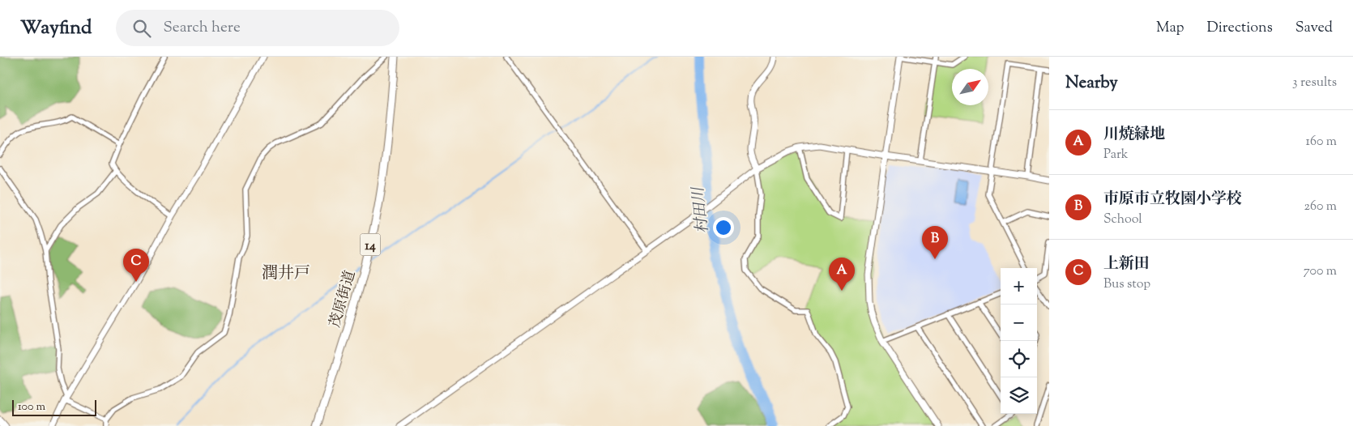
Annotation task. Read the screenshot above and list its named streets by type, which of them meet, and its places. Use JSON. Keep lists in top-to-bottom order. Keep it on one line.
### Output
{"streets":{"main road":["14","茂原街道"]},"districts":["潤井戸"],"water":["村田川"],"scale_bar":"100 m","north":"top right","page":{"header":"Wayfind","search":"Search here","nav":["Map","Directions","Saved"],"heading":["Nearby","3 results"],"list":[{"mark":"A","name":"川焼緑地","note":"Park","value":"160 m"},{"mark":"B","name":"市原市立牧園小学校","note":"School","value":"260 m"},{"mark":"C","name":"上新田","note":"Bus stop","value":"700 m"}],"pins":["B","C","A"],"map_buttons":["+","−"],"scale":"100 m"}}
